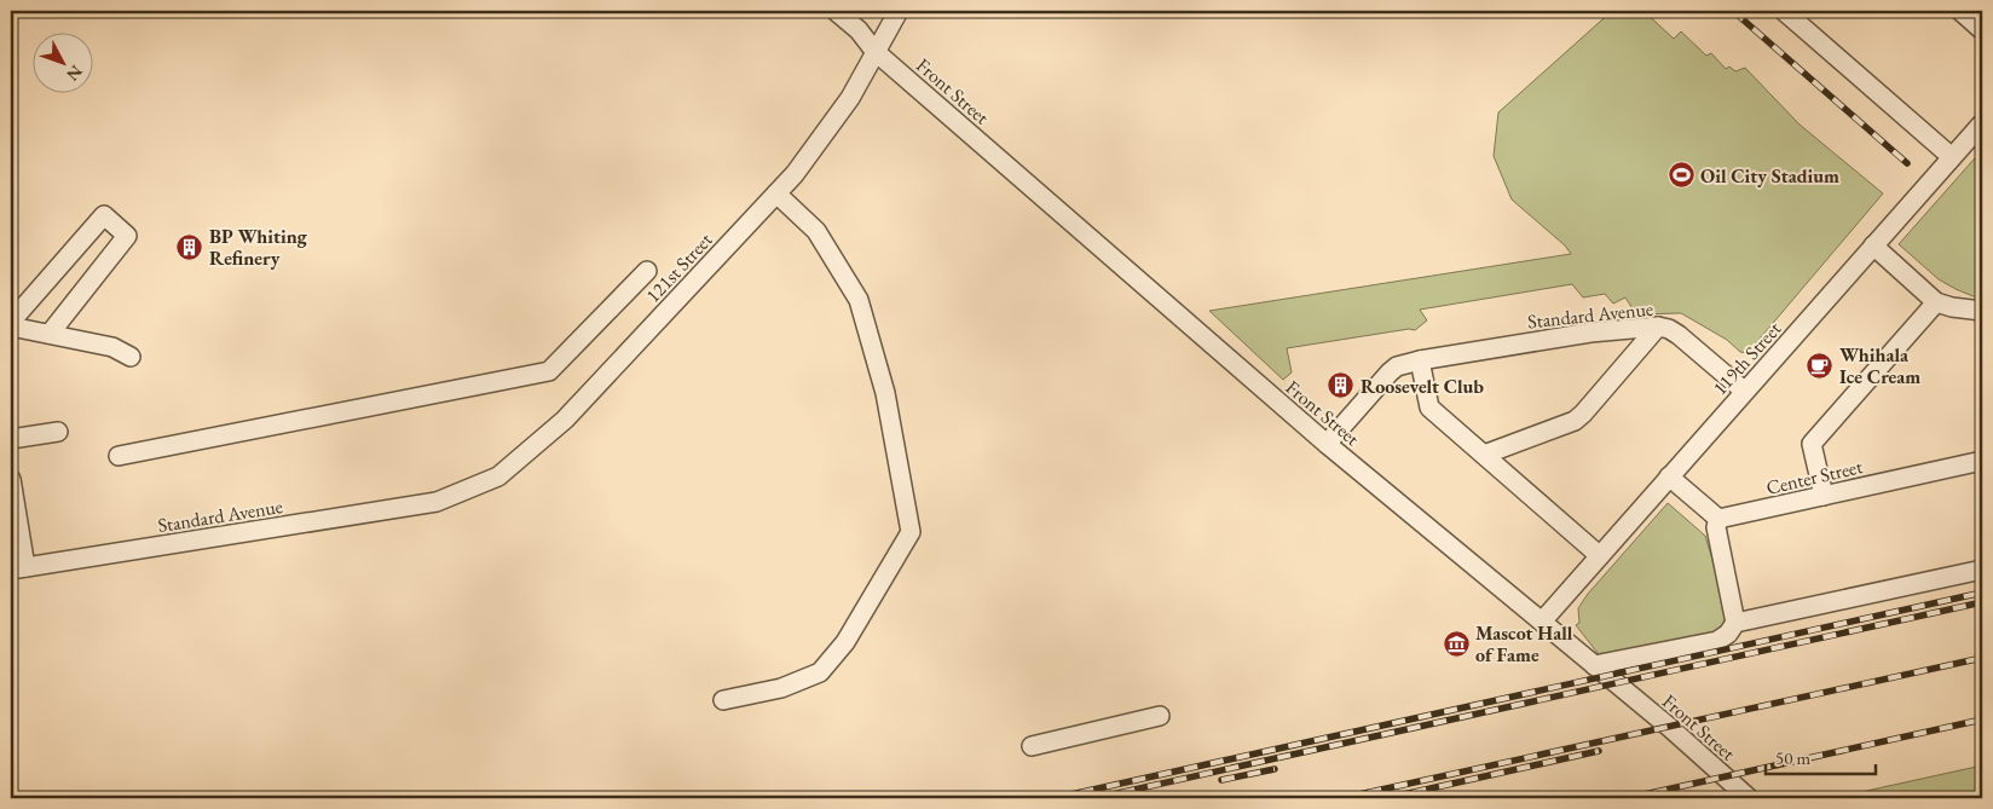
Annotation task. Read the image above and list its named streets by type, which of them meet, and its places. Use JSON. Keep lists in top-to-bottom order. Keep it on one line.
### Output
{"streets":{"street":["Front Street","121st Street","Standard Avenue","119th Street","Center Street"]},"crossings":[["Front Street","121st Street"],["Front Street","Standard Avenue"],["Front Street","119th Street"],["121st Street","Standard Avenue"],["Standard Avenue","119th Street"]],"places":{"sports":["Oil City Stadium"],"building":["BP Whiting Refinery","Roosevelt Club"],"cafe":["Whihala Ice Cream"],"museum":["Mascot Hall of Fame"]},"scale_bar":"50 m","north":"bottom right"}
